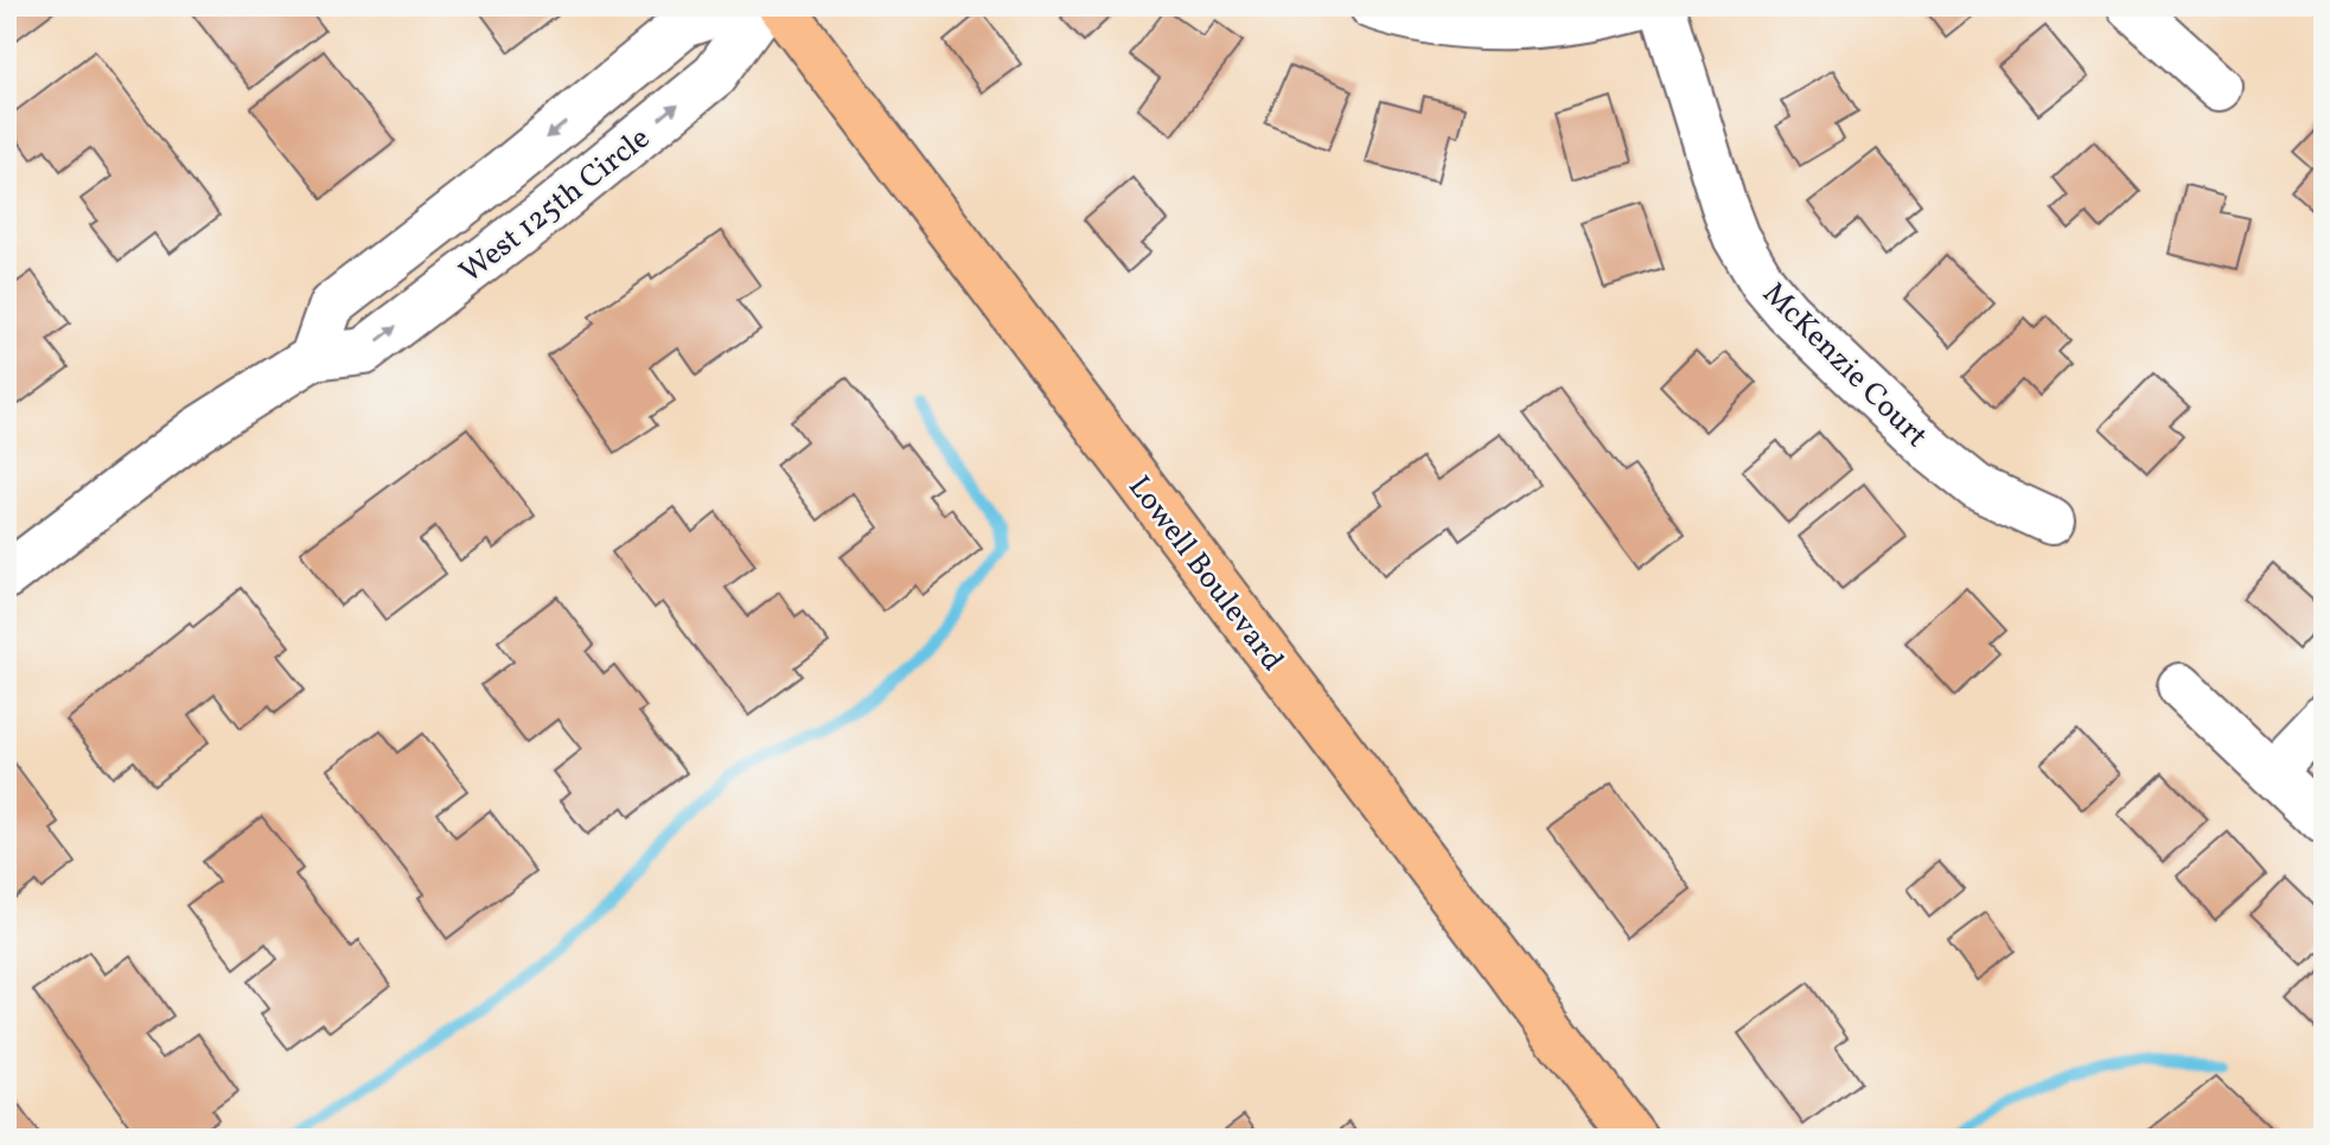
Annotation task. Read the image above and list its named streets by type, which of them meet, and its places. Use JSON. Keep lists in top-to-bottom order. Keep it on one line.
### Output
{"streets":{"main road":["Lowell Boulevard"],"street":["West 125th Circle","McKenzie Court"]}}
